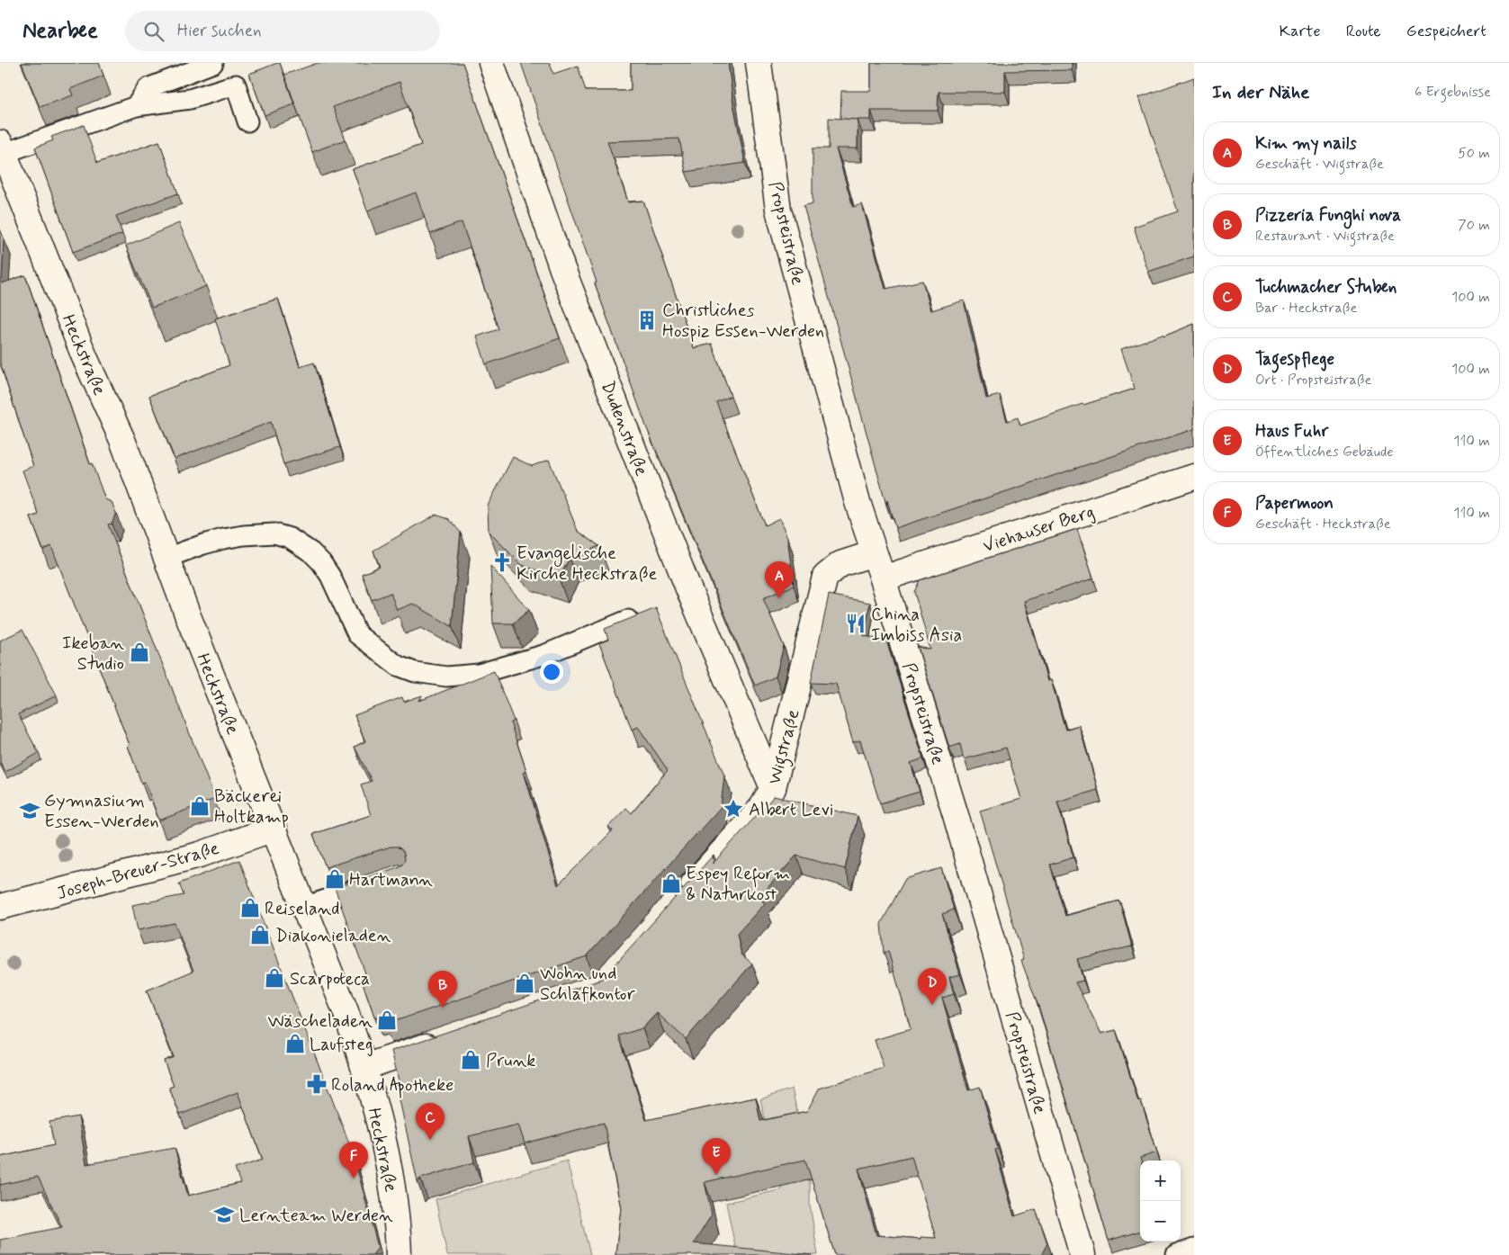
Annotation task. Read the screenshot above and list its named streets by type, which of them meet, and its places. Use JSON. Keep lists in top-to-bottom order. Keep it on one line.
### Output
{"streets":{"street":["Propsteistraße","Heckstraße","Dudenstraße","Viehauser Berg","Wigstraße","Joseph-Breuer-Straße"]},"crossings":[["Propsteistraße","Viehauser Berg"],["Propsteistraße","Wigstraße"],["Heckstraße","Joseph-Breuer-Straße"],["Dudenstraße","Wigstraße"]],"places":{"building":["Christliches Hospiz Essen-Werden"],"church":["Evangelische Kirche Heckstraße"],"restaurant":["China Imbiss Asia"],"shop":["Ikeban Studio","Bäckerei Holtkamp","Hartmann","Espey Reform & Naturkost","Reiseland","Diakonieladen","Scarpoteca","Wohn und Schlafkontor","Wäscheladen","Laufsteg","Prunk"],"place":["Albert Levi"],"school or university":["Gymnasium Essen-Werden","Lernteam Werden"],"pharmacy":["Roland Apotheke"]},"page":{"header":"Nearbee","search":"Hier suchen","nav":["Karte","Route","Gespeichert"],"heading":["In der Nähe","6 Ergebnisse"],"list":[{"mark":"A","name":"Kim my nails","note":"Geschäft · Wigstraße","value":"50 m"},{"mark":"B","name":"Pizzeria Funghi nova","note":"Restaurant · Wigstraße","value":"70 m"},{"mark":"C","name":"Tuchmacher Stuben","note":"Bar · Heckstraße","value":"100 m"},{"mark":"D","name":"Tagespflege","note":"Ort · Propsteistraße","value":"100 m"},{"mark":"E","name":"Haus Fuhr","note":"Öffentliches Gebäude","value":"110 m"},{"mark":"F","name":"Papermoon","note":"Geschäft · Heckstraße","value":"110 m"}],"pins":["A","D","B","C","E","F"],"map_buttons":["+","−"]}}
